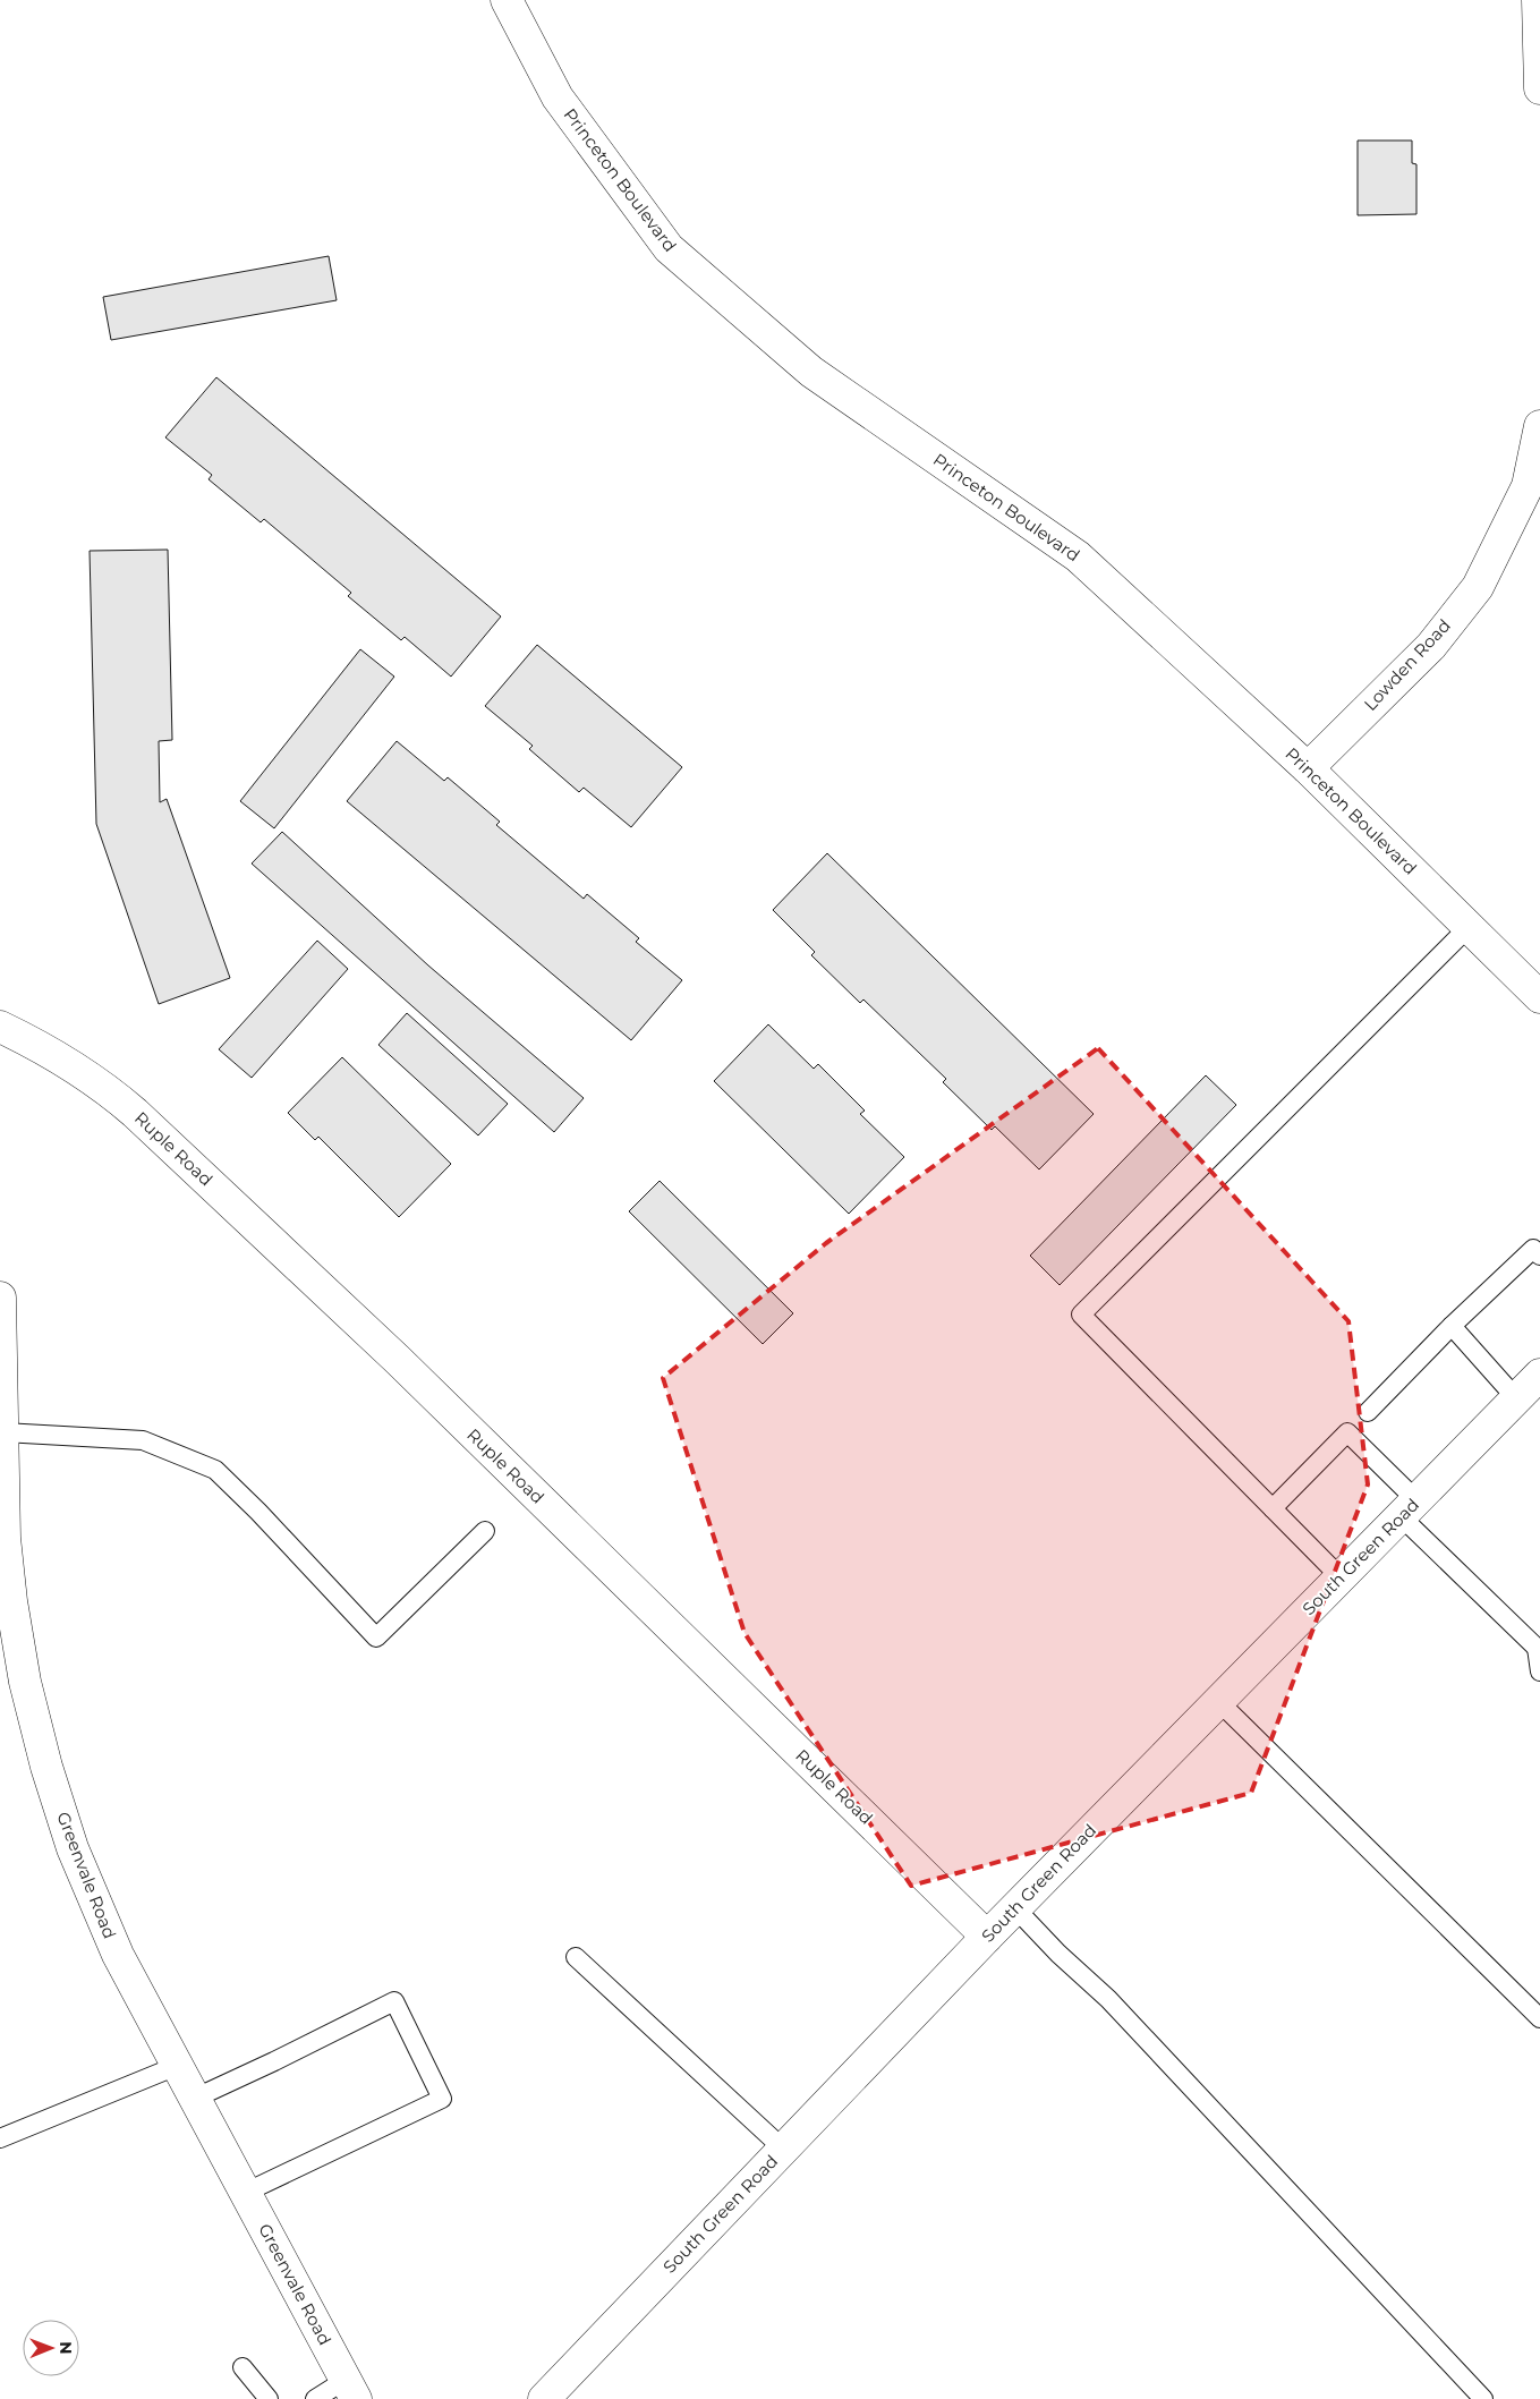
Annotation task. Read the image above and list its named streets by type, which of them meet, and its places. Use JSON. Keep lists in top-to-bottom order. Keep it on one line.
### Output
{"streets":{"street":["Princeton Boulevard","Lowden Road","Ruple Road","South Green Road","Greenvale Road"]},"crossings":[["Princeton Boulevard","Lowden Road"],["Ruple Road","South Green Road"]],"north":"right"}
